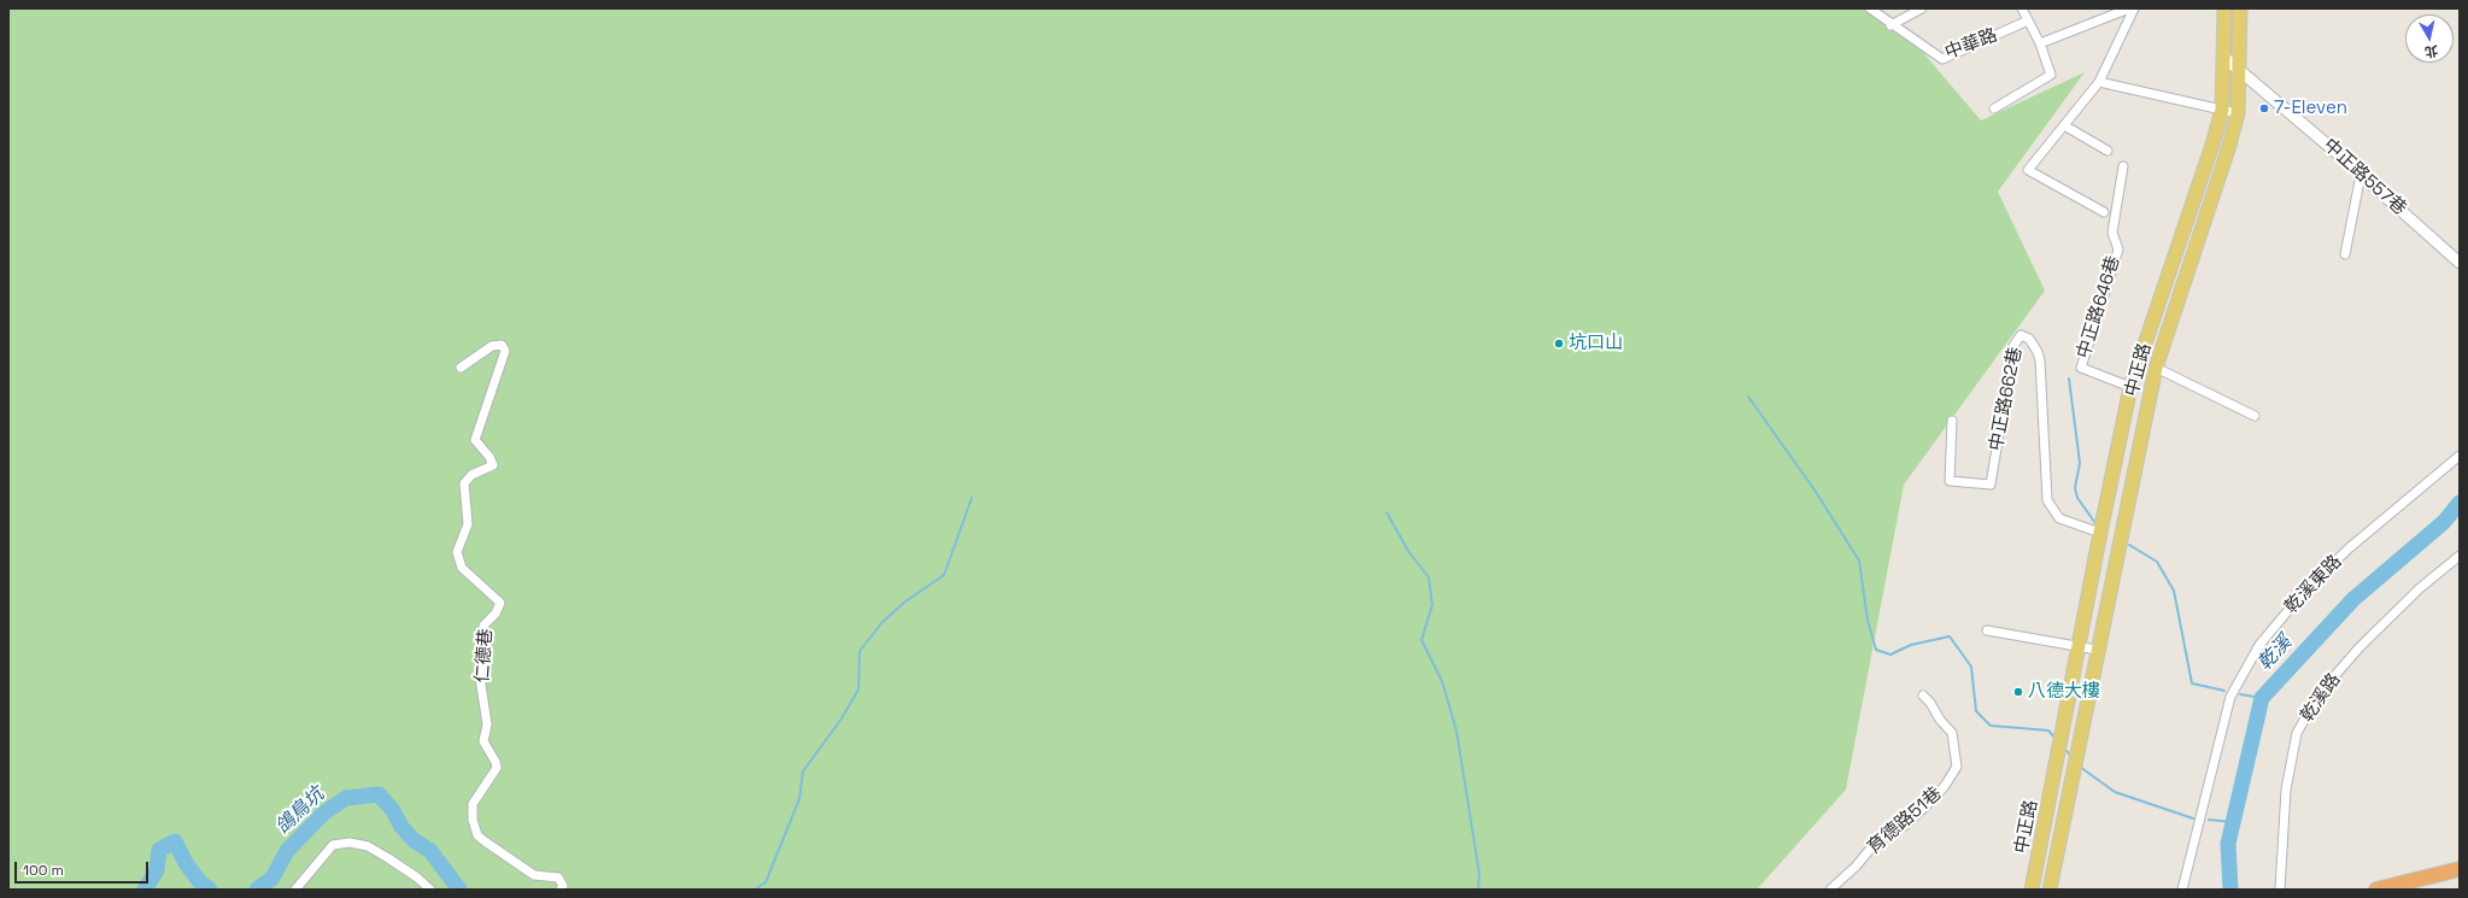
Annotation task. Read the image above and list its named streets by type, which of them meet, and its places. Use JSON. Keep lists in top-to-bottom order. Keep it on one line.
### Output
{"streets":{"main road":["中正路"],"street":["中華路","中正路557巷","中正路646巷","中正路662巷","乾溪東路","仁德巷","乾溪路","育德路51巷"]},"crossings":[["中正路557巷","中正路"],["中正路646巷","中正路"],["中正路","中正路662巷"]],"water":["乾溪","鴿鳥坑"],"places":["7-Eleven","坑口山","八德大樓"],"scale_bar":"100 m","north":"bottom"}
